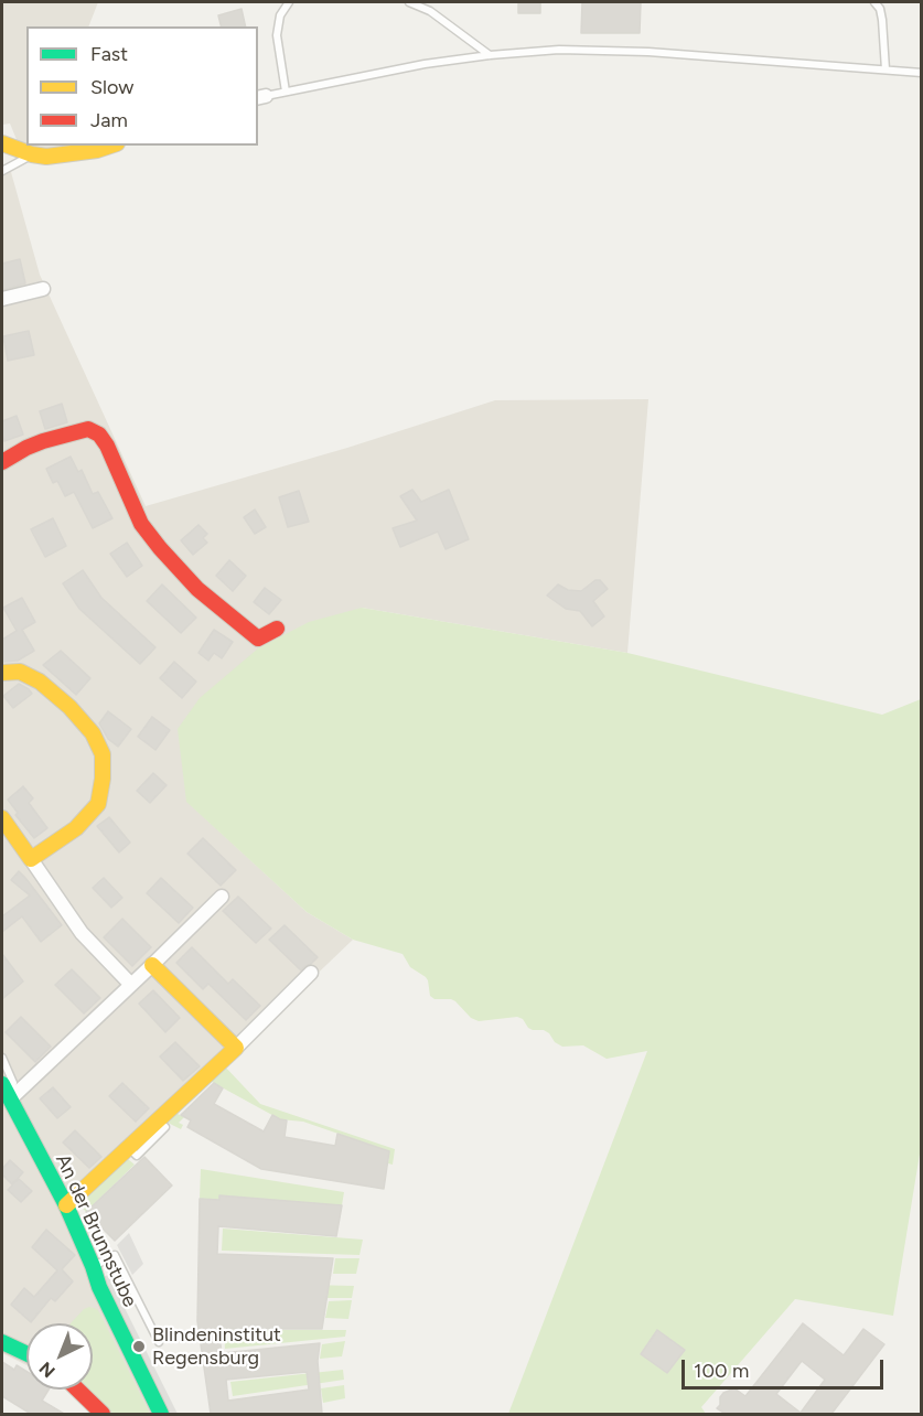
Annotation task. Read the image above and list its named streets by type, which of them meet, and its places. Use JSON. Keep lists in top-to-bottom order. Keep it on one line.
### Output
{"streets":{"street":["An der Brunnstube"]},"places":["Blindeninstitut Regensburg"],"legend":["Fast","Slow","Jam"],"scale_bar":"100 m","north":"bottom left"}
